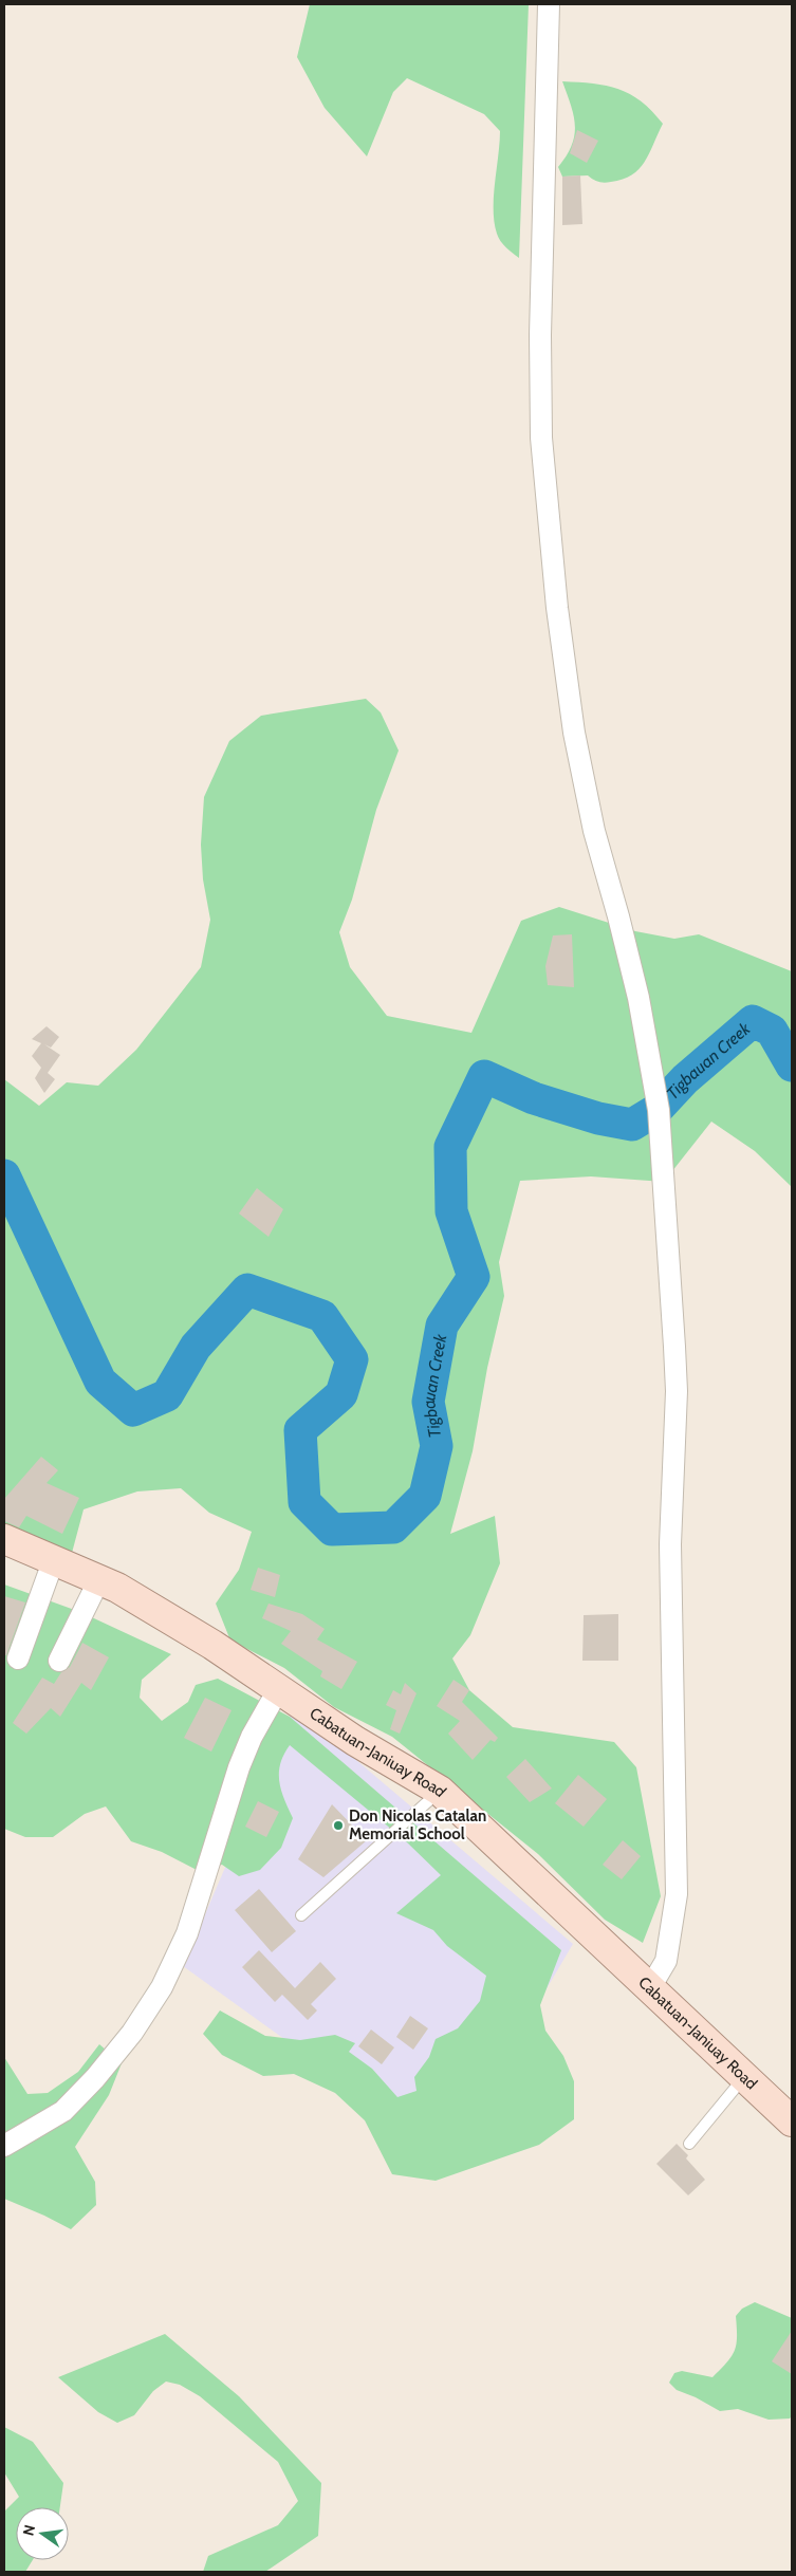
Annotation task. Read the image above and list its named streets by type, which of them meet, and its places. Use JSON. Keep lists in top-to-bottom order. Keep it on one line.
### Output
{"streets":{"main road":["Cabatuan-Janiuay Road"]},"water":["Tigbauan Creek"],"places":["Don Nicolas Catalan Memorial School"],"north":"left"}
